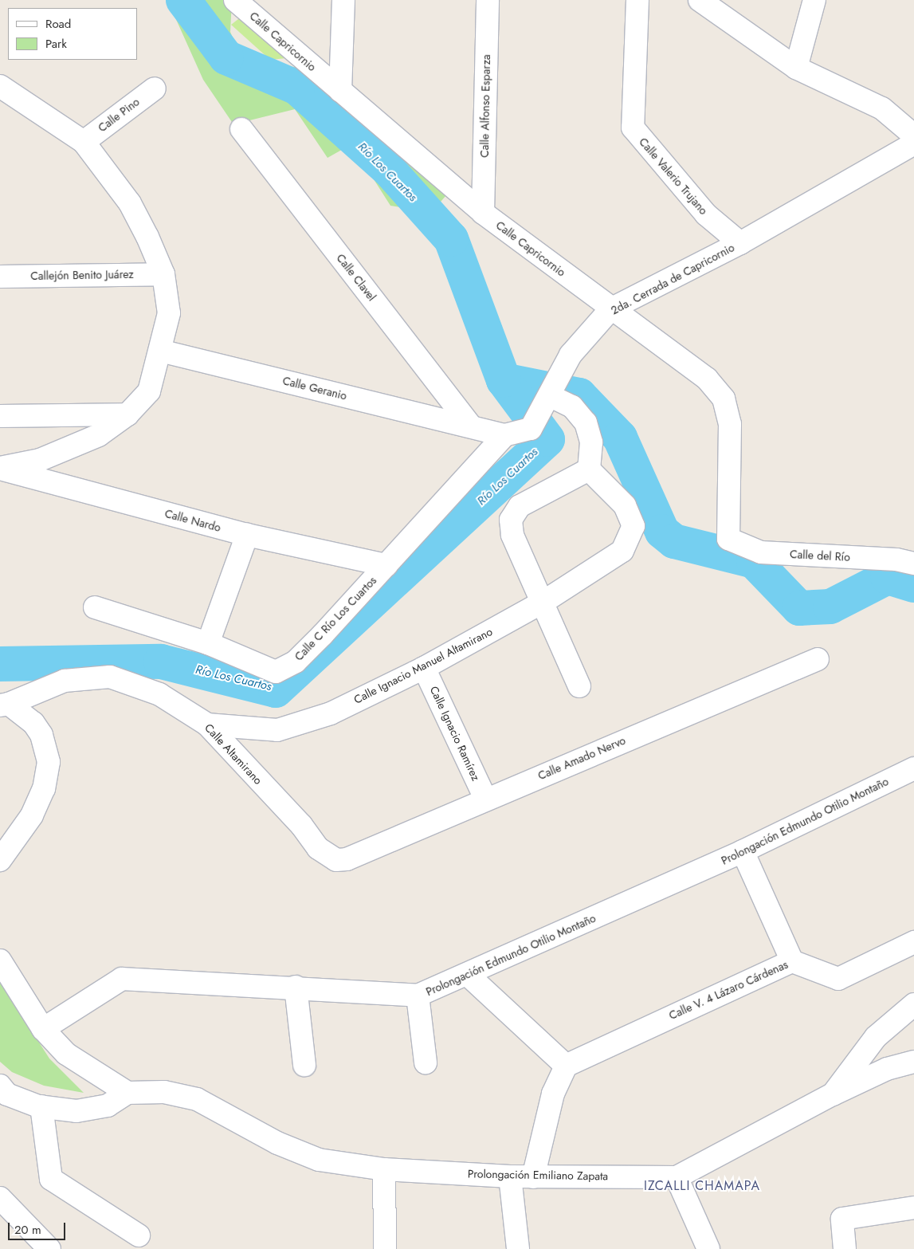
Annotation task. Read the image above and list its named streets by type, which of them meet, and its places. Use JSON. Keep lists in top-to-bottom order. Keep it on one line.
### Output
{"streets":{"street":["Calle Capricornio","Calle Alfonso Esparza","Calle Pino","Calle Valerio Trujano","Callejón Benito Juárez","Calle Clavel","2da. Cerrada de Capricornio","Calle Geranio","Calle Nardo","Calle del Río","Calle C Río Los Cuartos","Calle Ignacio Manuel Altamirano","Calle Ignacio Ramírez","Calle Altamirano","Calle Amado Nervo","Prolongación Edmundo Otilio Montaño","Calle V. 4 Lázaro Cárdenas","Prolongación Emiliano Zapata"]},"crossings":[["Calle Capricornio","Calle Alfonso Esparza"],["Calle Capricornio","2da. Cerrada de Capricornio"],["Calle Capricornio","Calle del Río"],["Calle Valerio Trujano","2da. Cerrada de Capricornio"],["Calle Clavel","2da. Cerrada de Capricornio"],["Calle Clavel","Calle Geranio"],["2da. Cerrada de Capricornio","Calle Geranio"],["2da. Cerrada de Capricornio","Calle C Río Los Cuartos"],["Calle Nardo","Calle C Río Los Cuartos"],["Calle Ignacio Manuel Altamirano","Calle Ignacio Ramírez"],["Calle Ignacio Manuel Altamirano","Calle Altamirano"],["Calle Ignacio Ramírez","Calle Amado Nervo"],["Calle Altamirano","Calle Amado Nervo"]],"districts":["IZCALLI CHAMAPA"],"water":["Río Los Cuartos"],"legend":["Road","Park"],"scale_bar":"20 m"}
